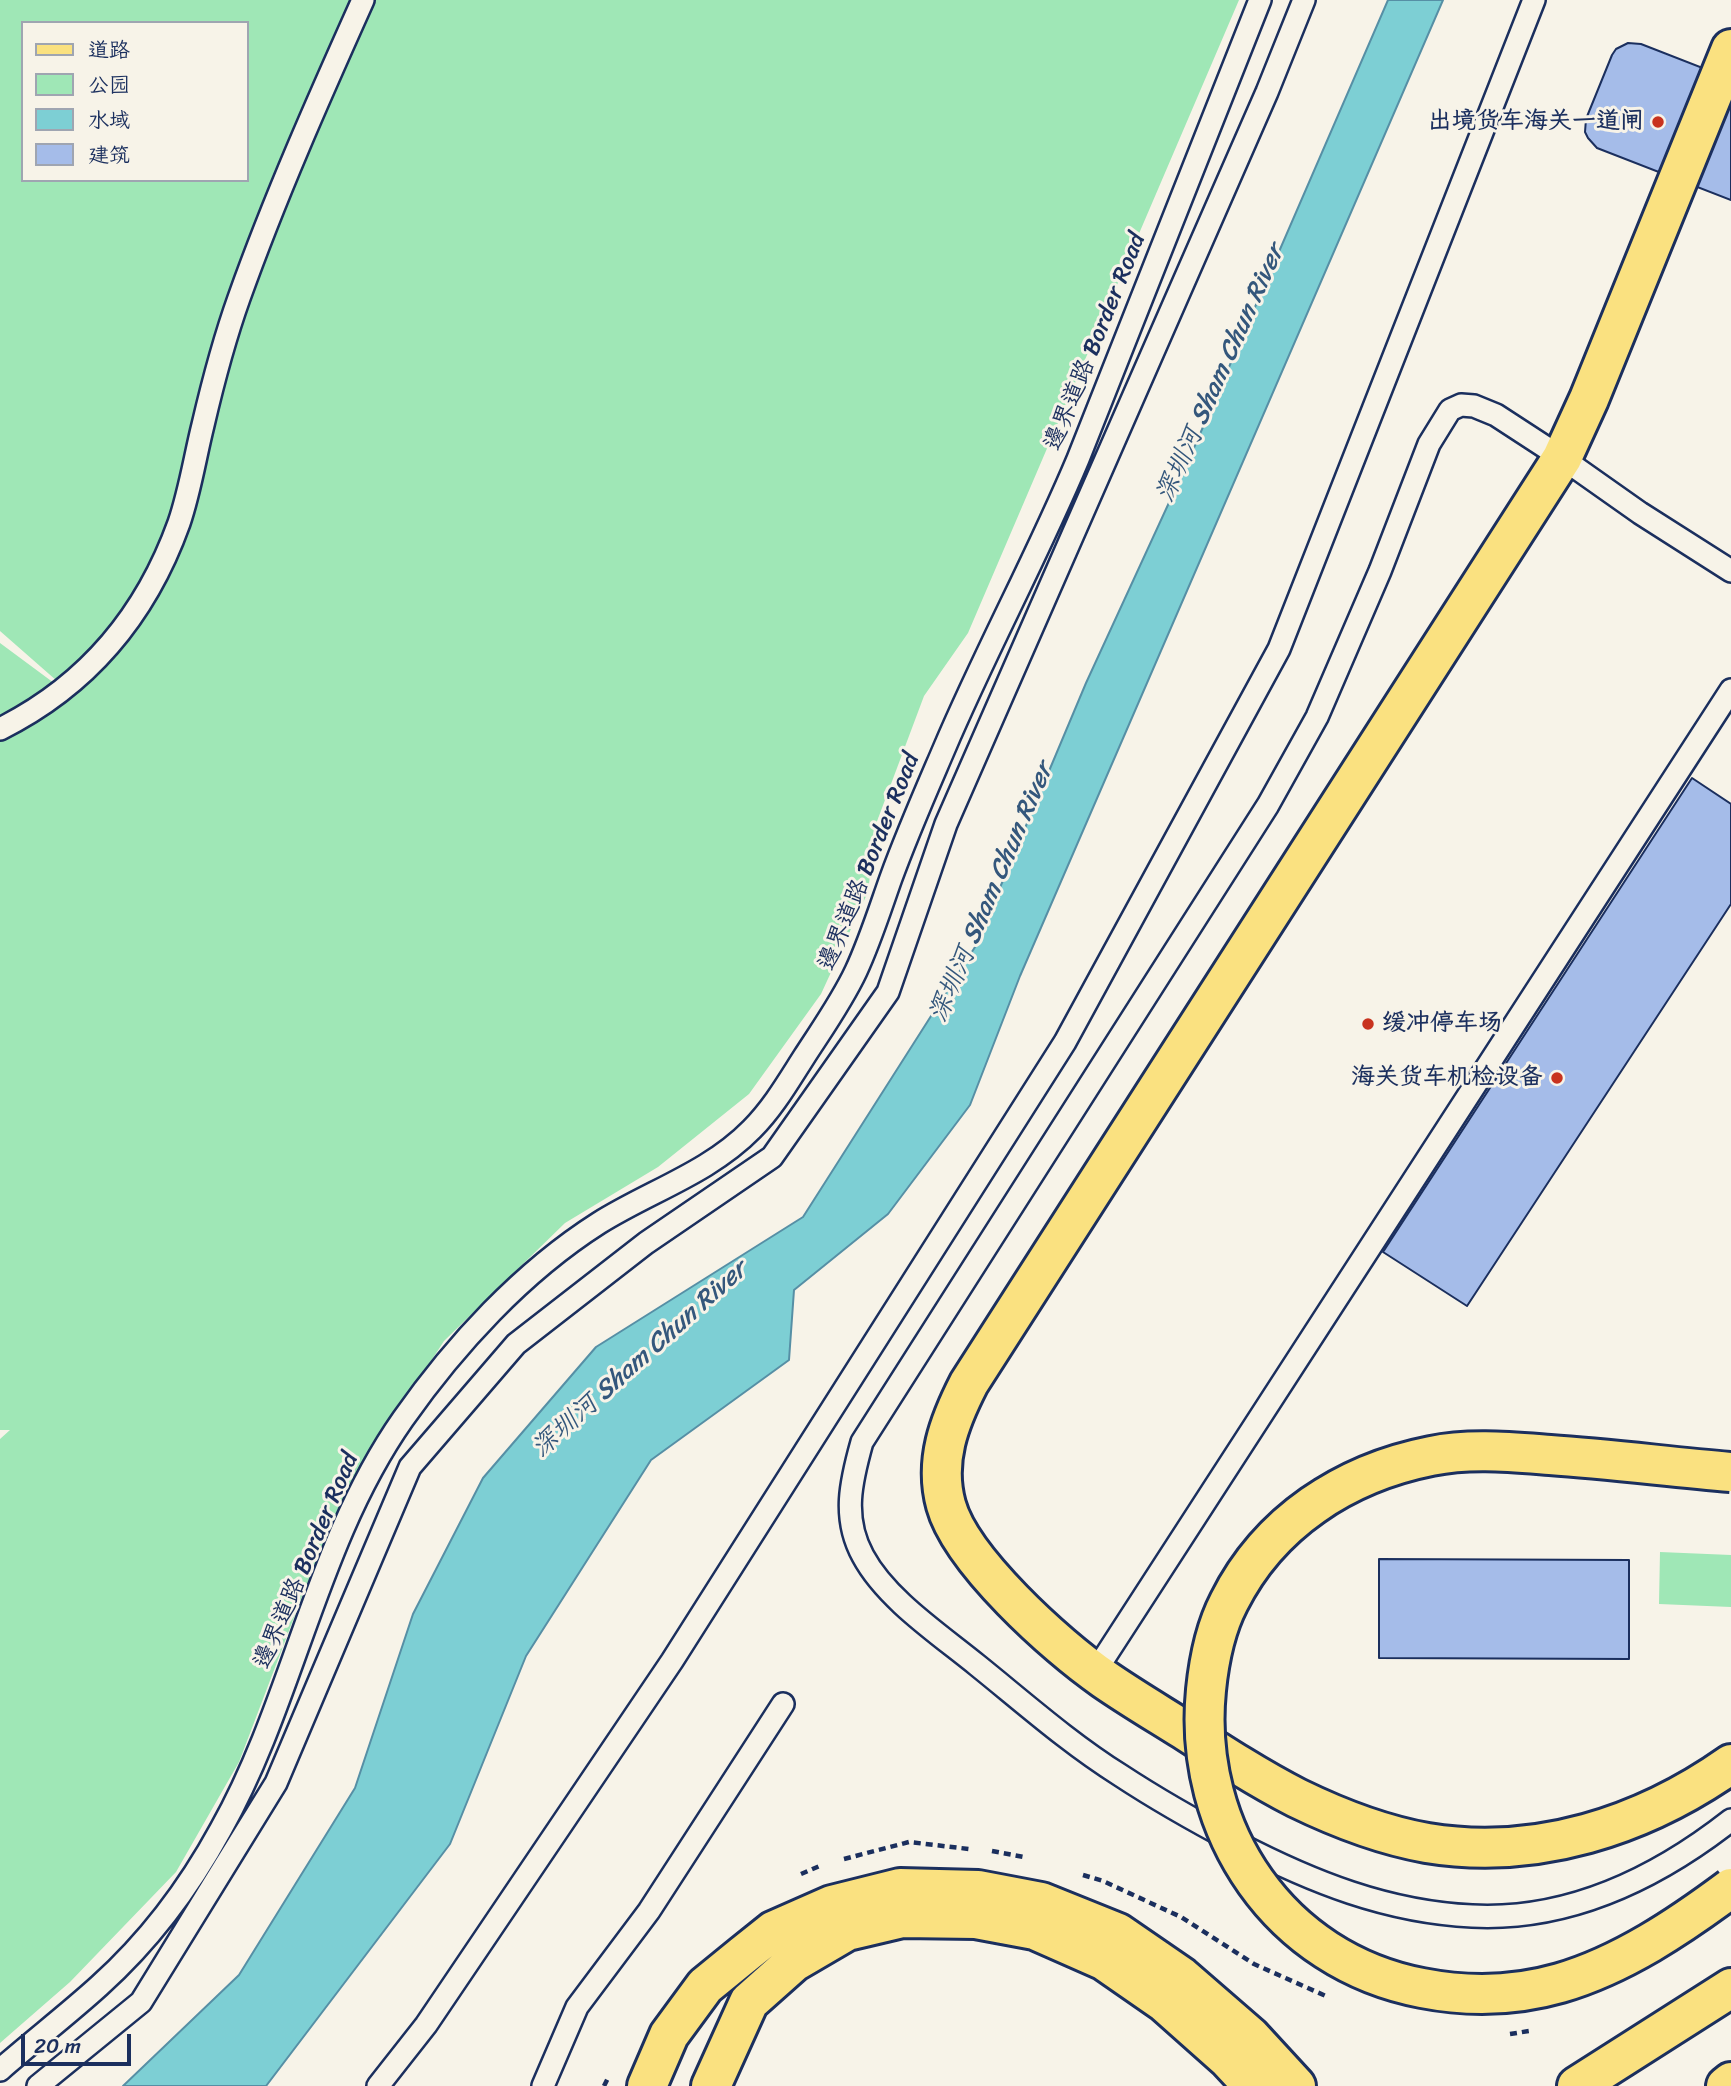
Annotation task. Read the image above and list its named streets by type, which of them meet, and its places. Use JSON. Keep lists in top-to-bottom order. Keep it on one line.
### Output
{"streets":{"lane":["邊界道路 Border Road"]},"water":["深圳河 Sham Chun River"],"places":["出境货车海关一道闸","缓冲停车场","海关货车机检设备"],"legend":["道路","公园","水域","建筑"],"scale_bar":"20 m"}
